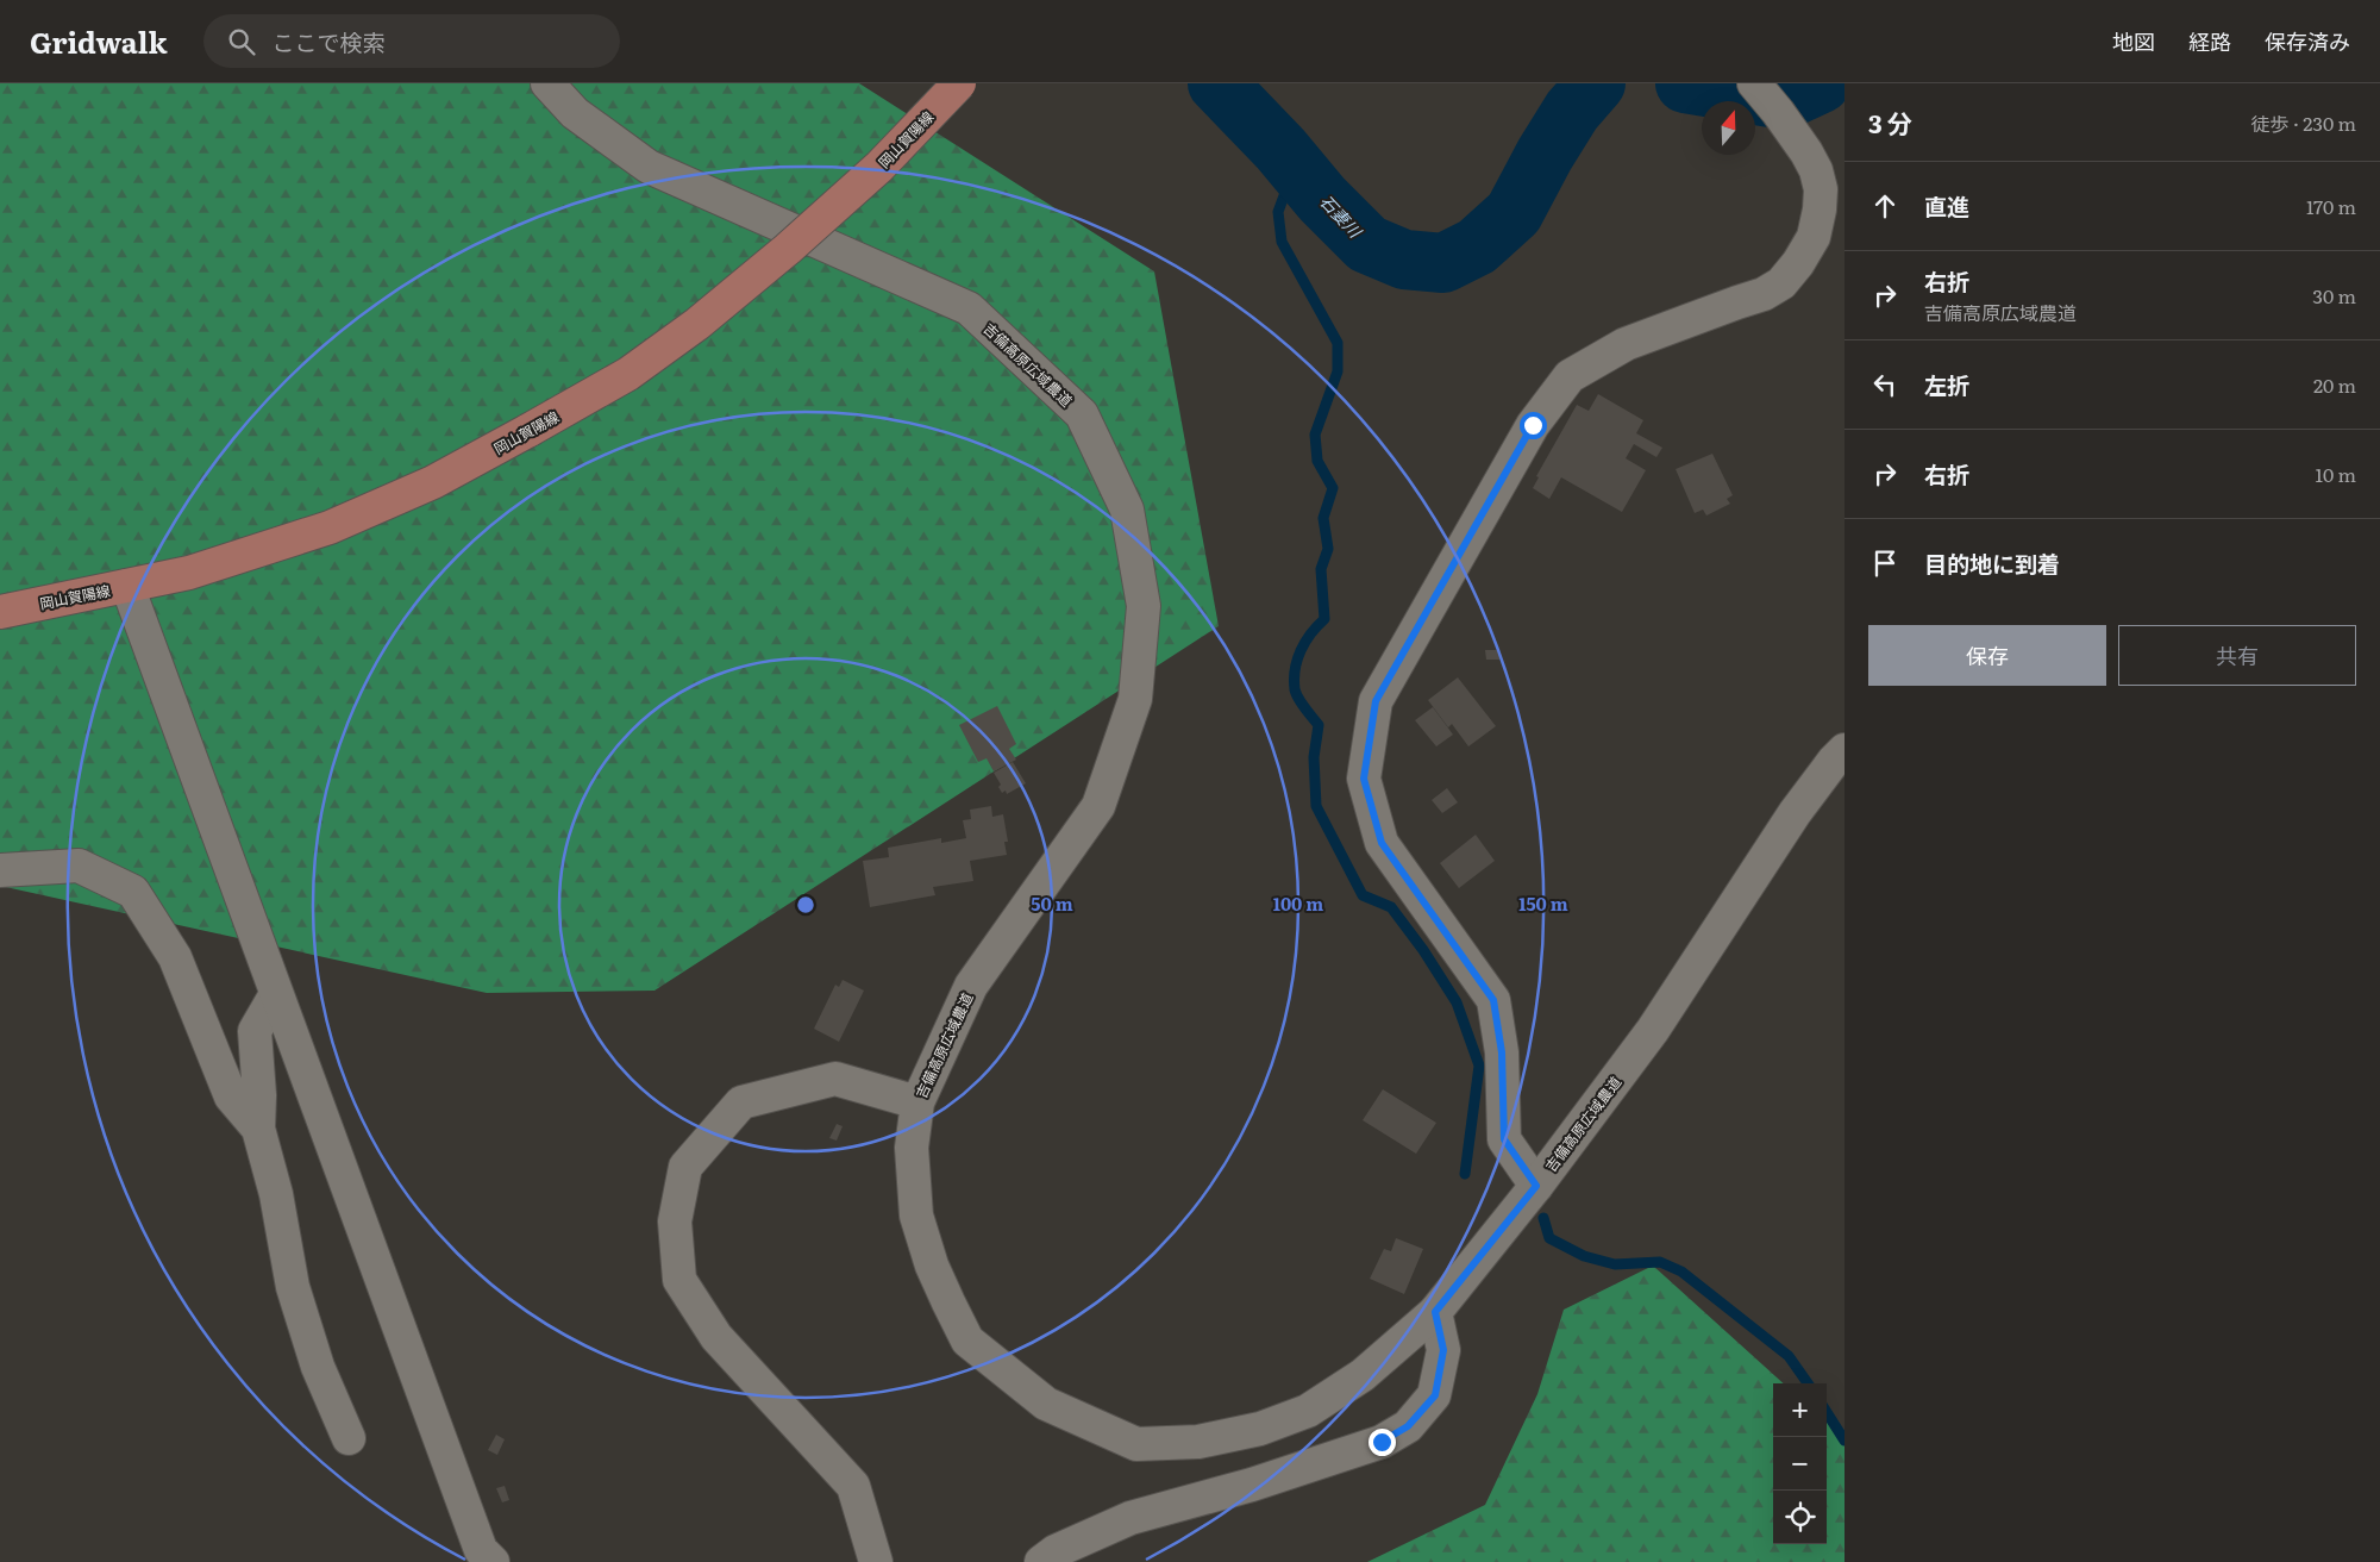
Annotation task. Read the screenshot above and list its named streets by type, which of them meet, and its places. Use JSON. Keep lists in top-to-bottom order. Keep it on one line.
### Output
{"streets":{"main road":["岡山賀陽線"],"street":["吉備高原広域農道"]},"water":["石妻川"],"north":"top","page":{"header":"Gridwalk","search":"ここで検索","nav":["地図","経路","保存済み"],"heading":["3 分","徒歩 · 230 m"],"list":[["直進","170 m"],["右折","吉備高原広域農道","30 m"],["左折","20 m"],["右折","10 m"],"目的地に到着"],"buttons":["保存","共有"],"map_buttons":["+","−"]},"rings":["50 m","100 m","150 m"]}
